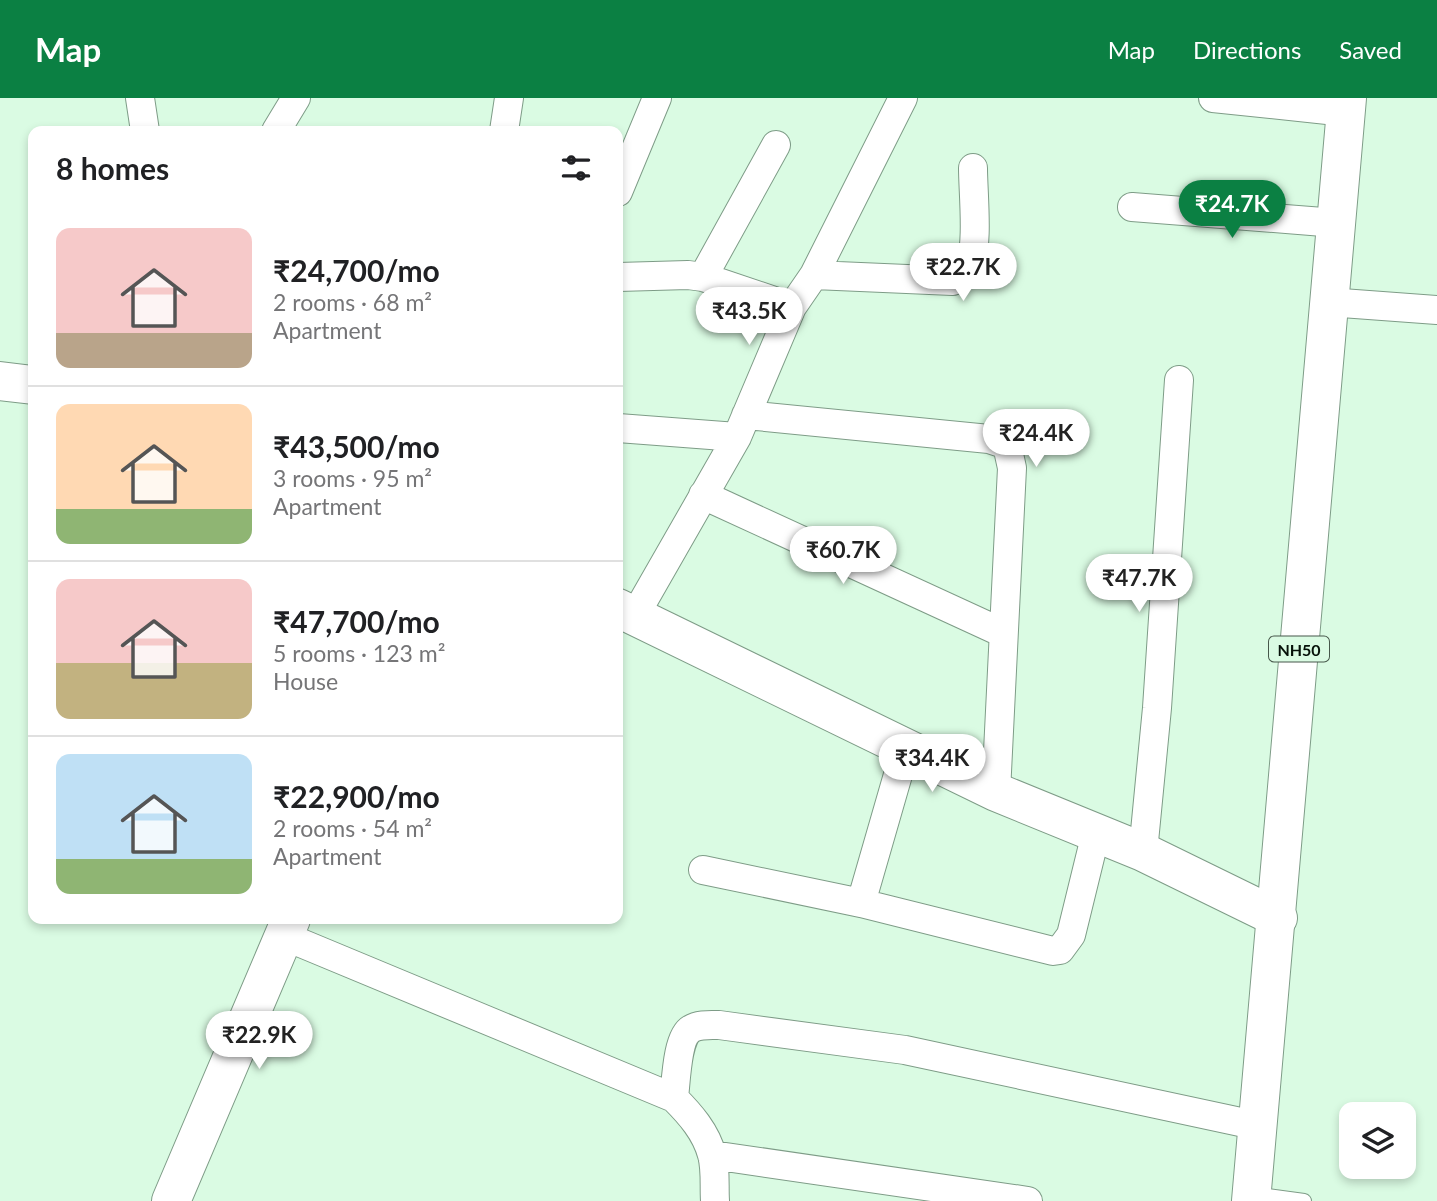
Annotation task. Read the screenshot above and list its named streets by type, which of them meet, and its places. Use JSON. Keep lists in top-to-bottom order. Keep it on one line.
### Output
{"streets":{"main road":["NH50"]},"page":{"header":"Map","nav":["Map","Directions","Saved"],"heading":"8 homes","price":["₹24.7K","₹22.7K","₹43.5K","₹24.4K","₹60.7K","₹47.7K","₹34.4K","₹22.9K"],"list":[{"name":"₹24,700/mo","note":"2 rooms · 68 m² · Apartment"},{"name":"₹43,500/mo","note":"3 rooms · 95 m² · Apartment"},{"name":"₹47,700/mo","note":"5 rooms · 123 m² · House"},{"name":"₹22,900/mo","note":"2 rooms · 54 m² · Apartment"}]}}
